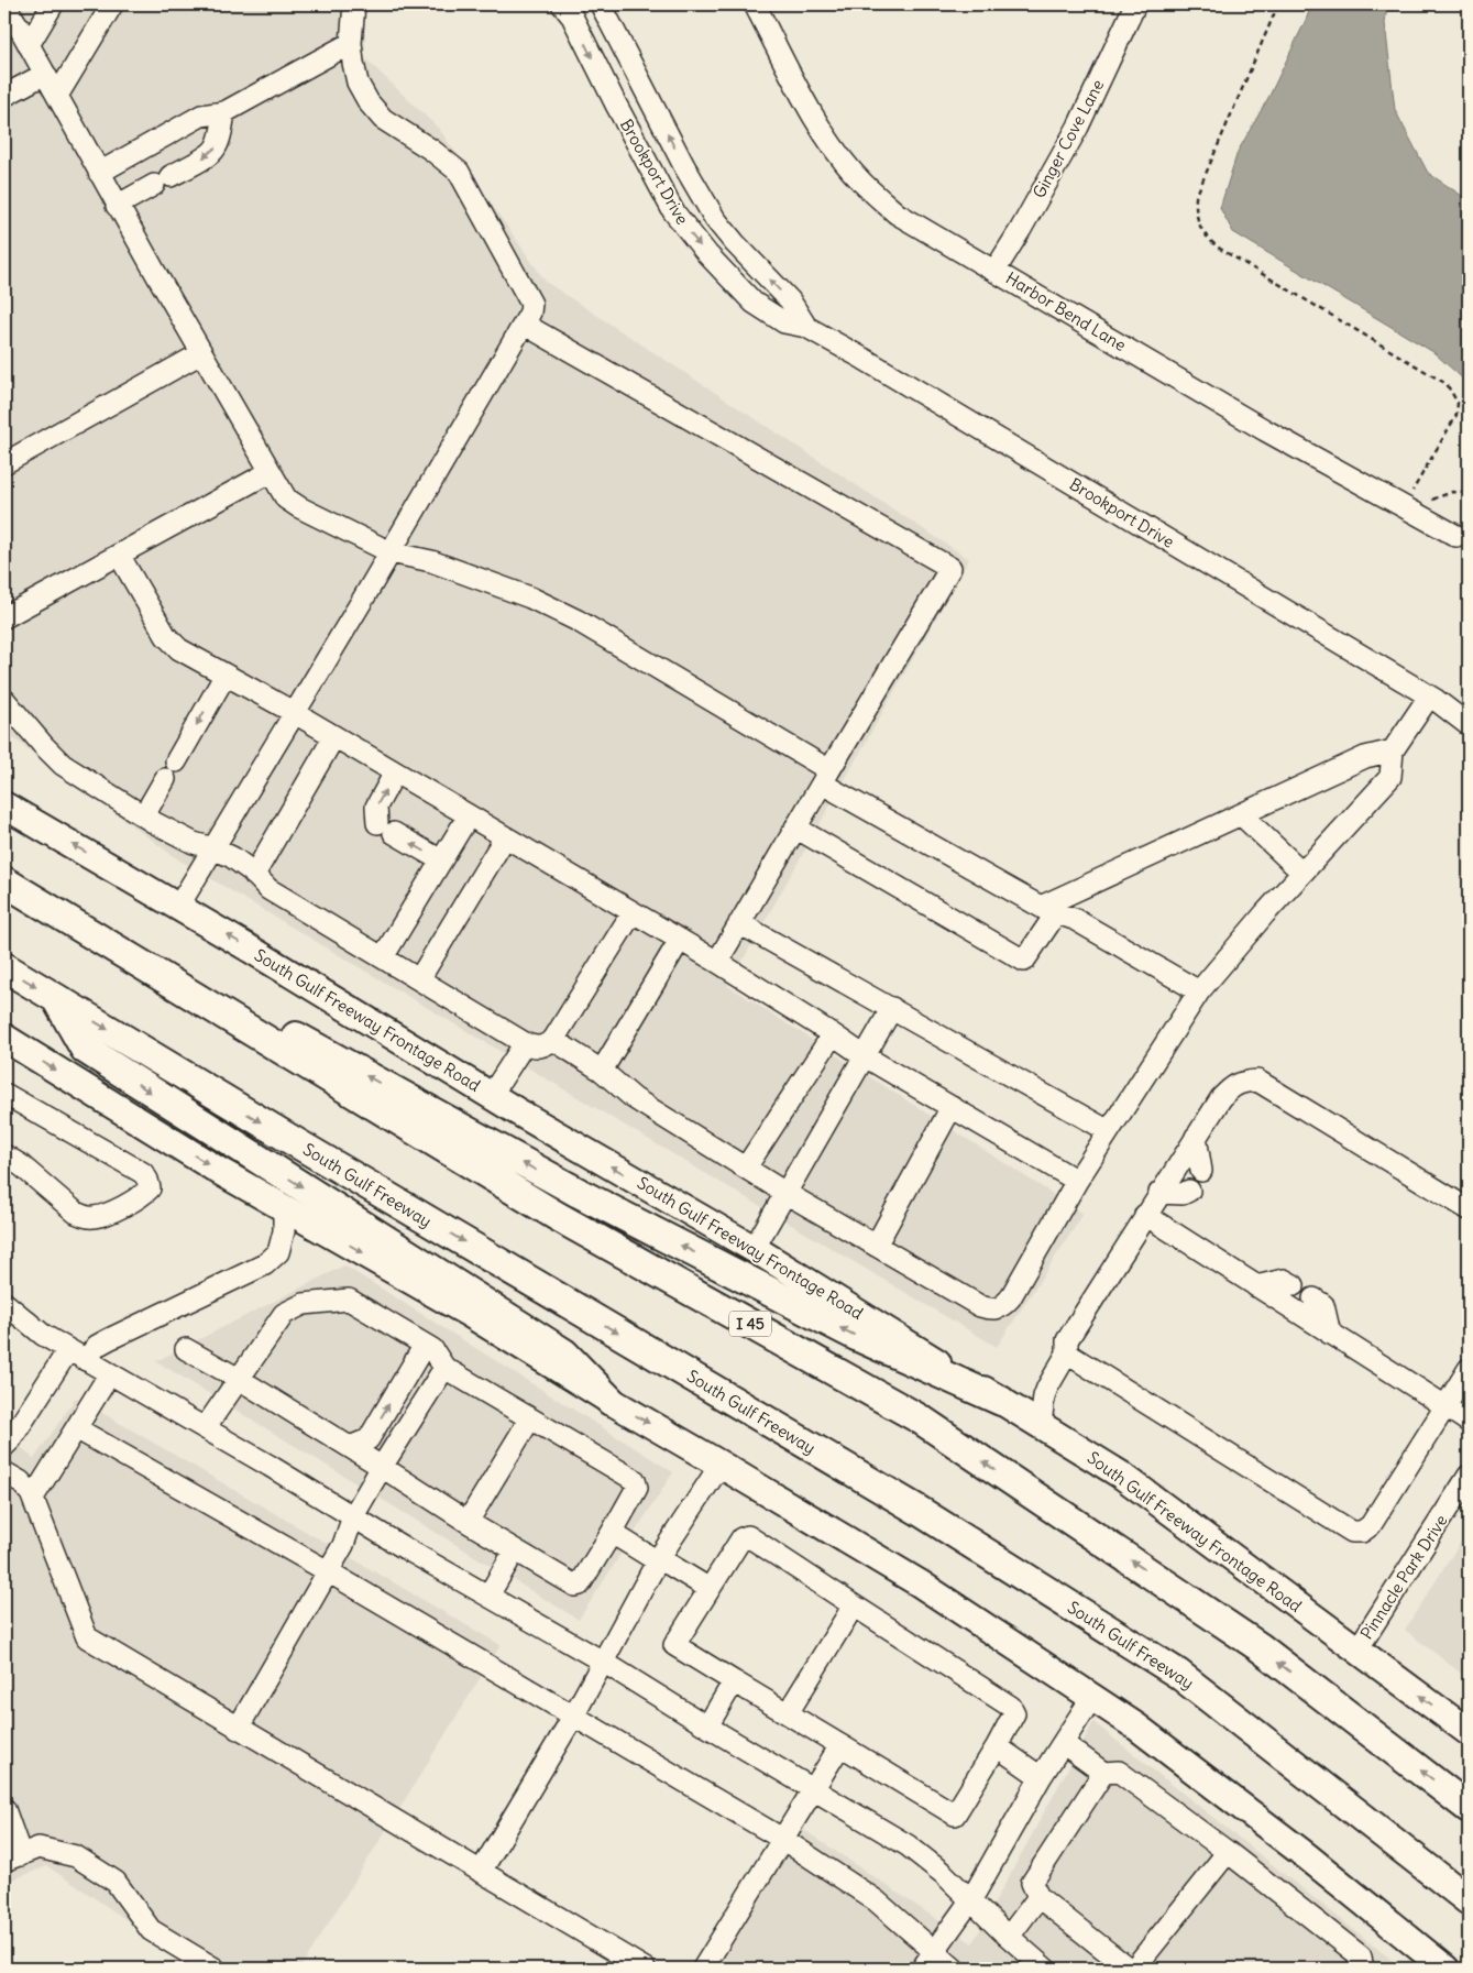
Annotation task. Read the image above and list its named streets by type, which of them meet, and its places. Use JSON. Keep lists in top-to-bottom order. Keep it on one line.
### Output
{"streets":{"highway":["South Gulf Freeway","I 45"],"main road":["South Gulf Freeway Frontage Road"],"street":["Ginger Cove Lane","Brookport Drive","Harbor Bend Lane","Pinnacle Park Drive"]},"crossings":[["Ginger Cove Lane","Harbor Bend Lane"],["South Gulf Freeway Frontage Road","Pinnacle Park Drive"]]}
